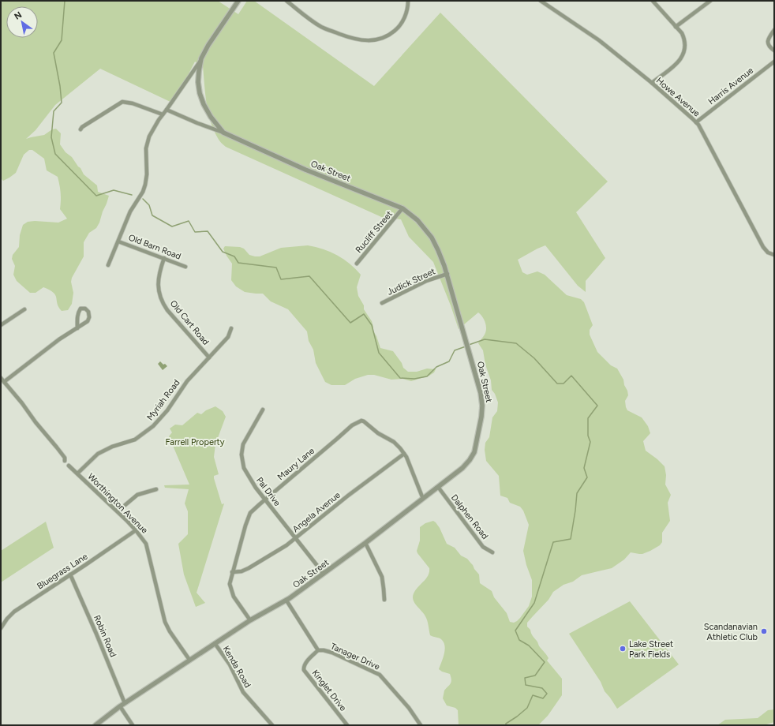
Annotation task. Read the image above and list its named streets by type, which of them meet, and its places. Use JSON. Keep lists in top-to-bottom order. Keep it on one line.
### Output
{"streets":{"street":["Harris Avenue","Howe Avenue","Oak Street","Rucliff Street","Old Barn Road","Judick Street","Old Cart Road","Myriah Road","Maury Lane","Pal Drive","Worthington Avenue","Angela Avenue","Dalphen Road","Bluegrass Lane","Robin Road","Tanager Drive","Kenda Road","Kinglet Drive"]},"crossings":[["Harris Avenue","Howe Avenue"],["Oak Street","Rucliff Street"],["Oak Street","Judick Street"],["Oak Street","Maury Lane"],["Oak Street","Pal Drive"],["Oak Street","Worthington Avenue"],["Oak Street","Dalphen Road"],["Oak Street","Robin Road"],["Oak Street","Tanager Drive"],["Oak Street","Kenda Road"],["Old Barn Road","Old Cart Road"],["Old Cart Road","Myriah Road"],["Myriah Road","Worthington Avenue"],["Maury Lane","Pal Drive"],["Maury Lane","Angela Avenue"],["Pal Drive","Angela Avenue"],["Worthington Avenue","Bluegrass Lane"],["Bluegrass Lane","Robin Road"],["Tanager Drive","Kinglet Drive"]],"parks":["Farrell Property"],"places":["Scandanavian Athletic Club","Lake Street Park Fields"],"north":"top left"}
